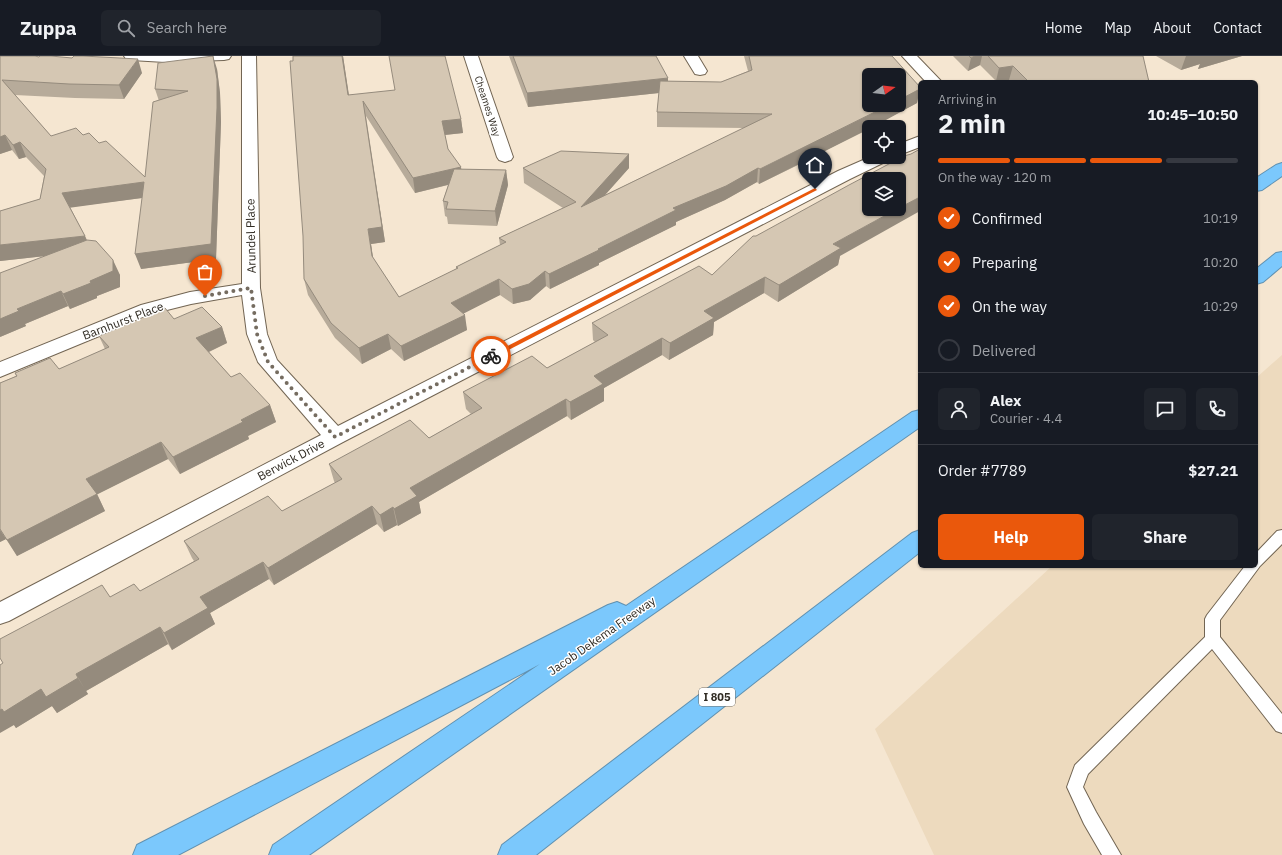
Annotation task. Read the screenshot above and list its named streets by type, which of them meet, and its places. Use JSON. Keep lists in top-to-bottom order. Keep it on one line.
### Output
{"streets":{"highway":["Jacob Dekema Freeway","I 805"],"street":["Cheames Way","Arundel Place","Barnhurst Place","Berwick Drive"]},"crossings":[["Arundel Place","Barnhurst Place"],["Arundel Place","Berwick Drive"]],"north":"right","page":{"header":"Zuppa","search":"Search here","nav":["Home","Map","About","Contact"],"heading":["2 min","Arriving in","10:45–10:50"],"panel":["Alex","Courier · 4.4","Order #7789","$27.21"],"bar":"On the way · 120 m","list":[["Confirmed","10:19"],["Preparing","10:20"],["On the way","10:29"],"Delivered"],"buttons":["Help","Share"]}}
